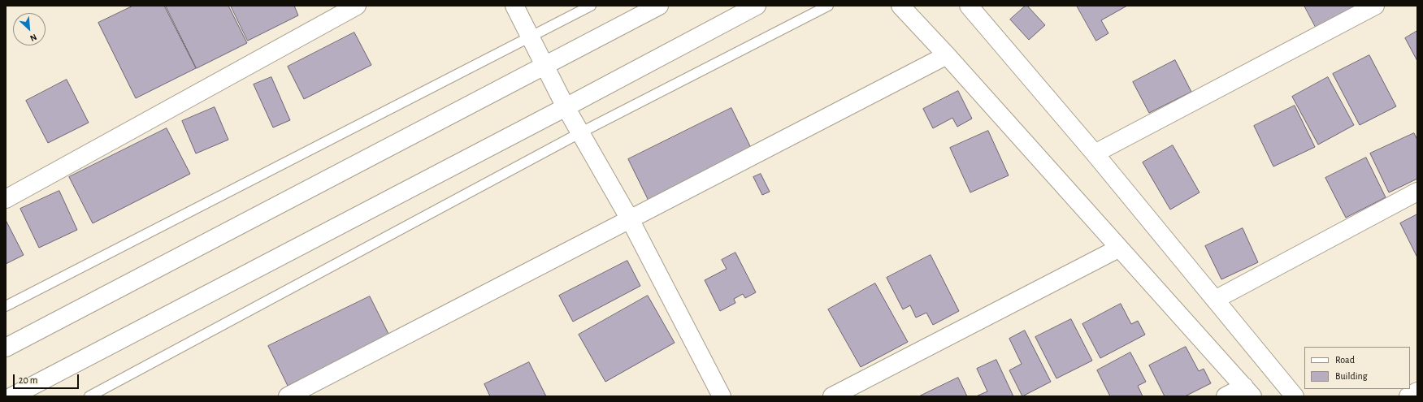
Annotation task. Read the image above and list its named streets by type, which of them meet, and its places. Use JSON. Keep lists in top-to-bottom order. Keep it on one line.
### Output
{"legend":["Road","Building"],"scale_bar":"20 m","north":"bottom right"}
